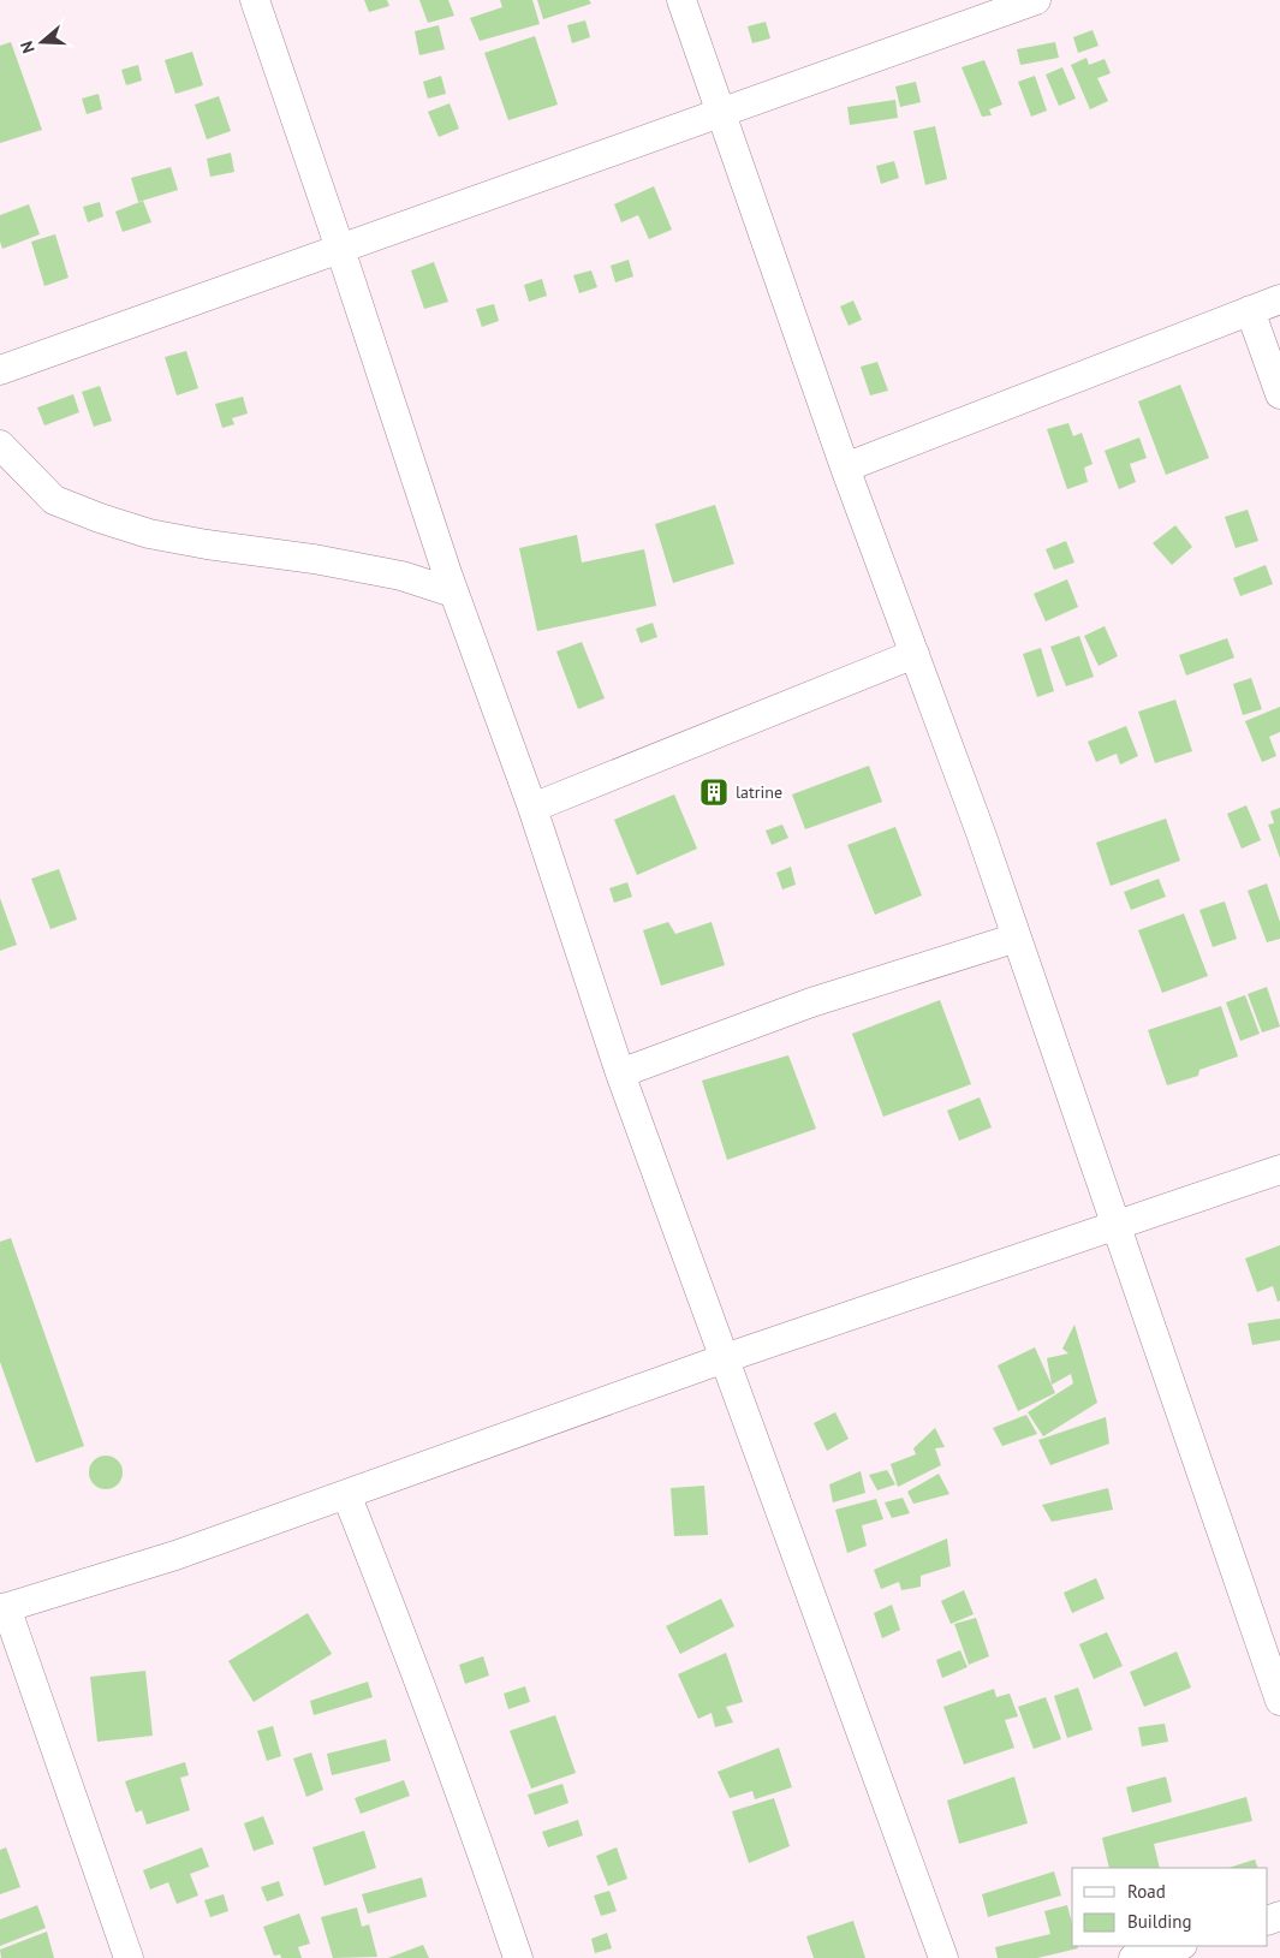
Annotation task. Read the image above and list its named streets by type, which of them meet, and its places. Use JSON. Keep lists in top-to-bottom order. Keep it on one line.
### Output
{"places":{"building":["latrine"]},"legend":["Road","Building"],"north":"left"}
